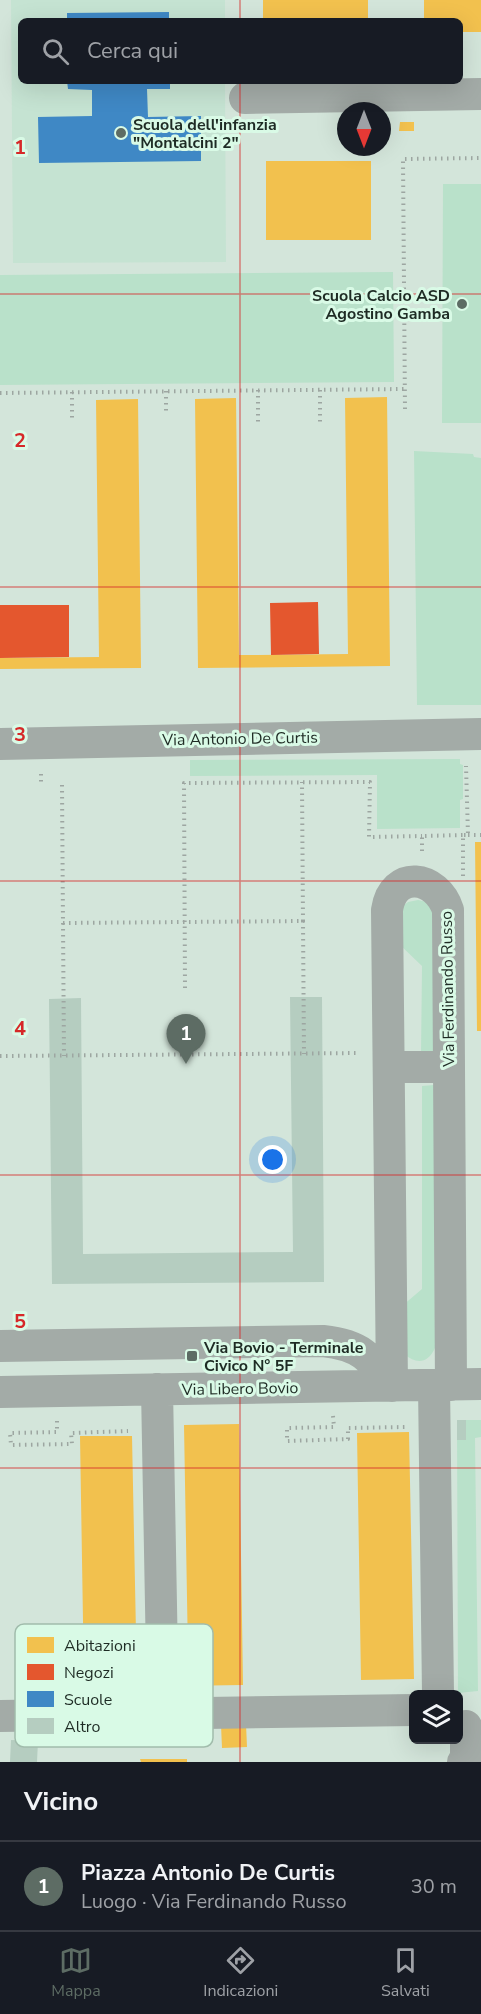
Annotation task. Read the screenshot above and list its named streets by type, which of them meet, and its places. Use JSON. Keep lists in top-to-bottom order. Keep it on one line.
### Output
{"streets":{"street":["Via Antonio De Curtis","Via Ferdinando Russo","Via Libero Bovio"]},"crossings":[["Via Ferdinando Russo","Via Libero Bovio"]],"places":{"other":["Scuola dell'infanzia \"Montalcini 2\"","Scuola Calcio ASD Agostino Gamba"],"transit":["Via Bovio - Terminale Civico N° 5F"]},"legend":["Abitazioni","Negozi","Scuole","Altro"],"north":"bottom","page":{"search":"Cerca qui","pins":"1","heading":"Vicino","list":[{"mark":"1","name":"Piazza Antonio De Curtis","note":"Luogo · Via Ferdinando Russo","value":"30 m"}],"nav":["Mappa","Indicazioni","Salvati"]},"grid":{"rows":["1","2","3","4","5"]}}
